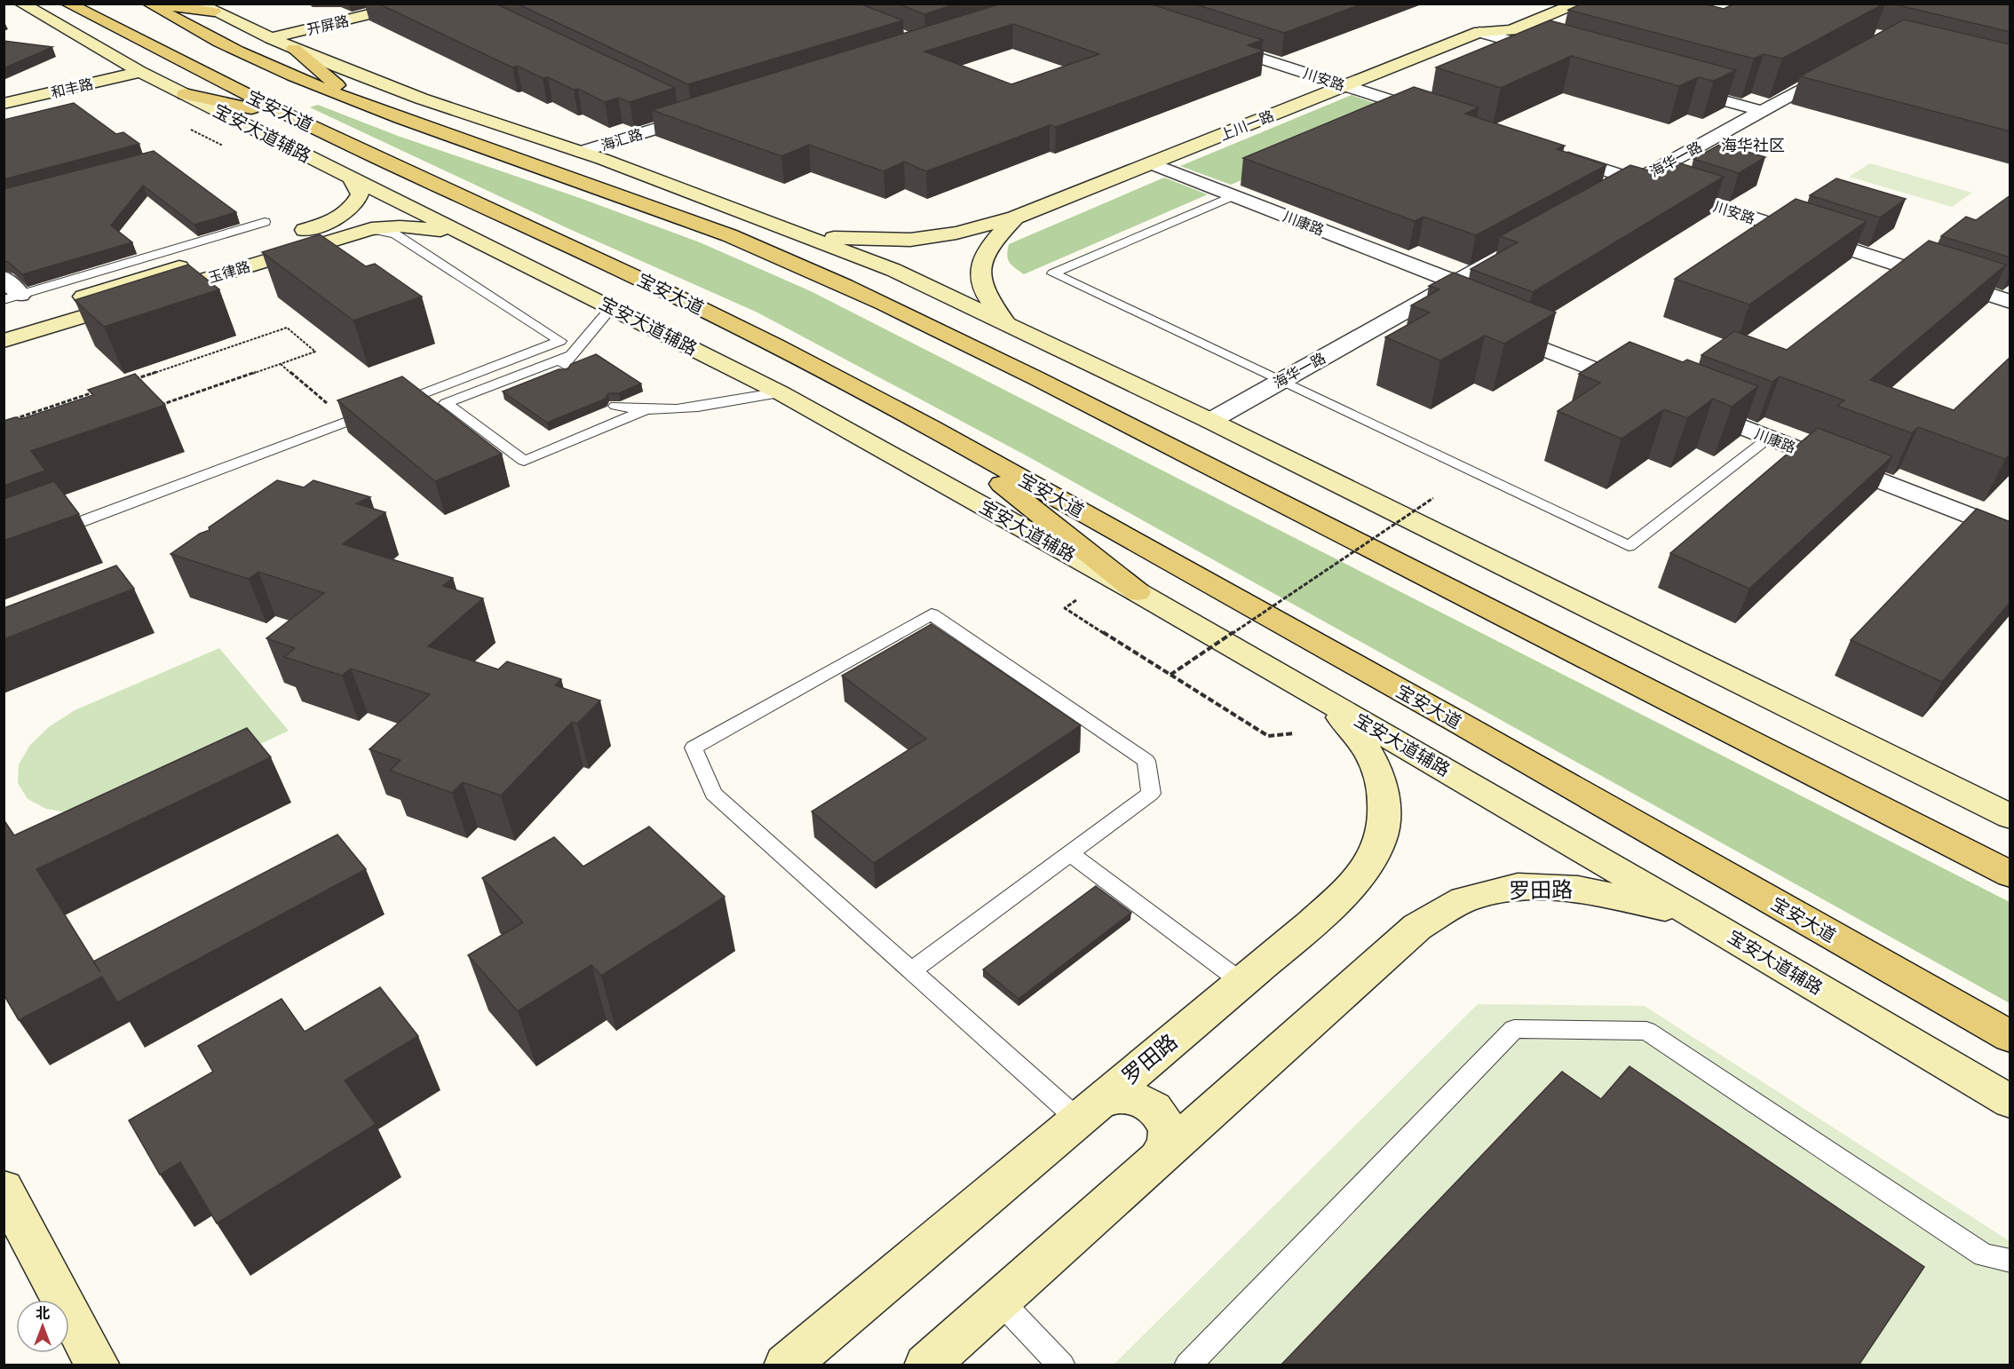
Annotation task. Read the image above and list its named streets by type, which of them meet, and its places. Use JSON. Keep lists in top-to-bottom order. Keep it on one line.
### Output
{"streets":{"main road":["开屏路","和丰路","宝安大道","上川一路","宝安大道辅路","玉律路","罗田路"],"street":["川安路","海汇路","海华一路","川康路"]},"crossings":[["川安路","上川一路"],["川安路","海华一路"],["和丰路","宝安大道辅路"],["上川一路","川康路"],["宝安大道辅路","玉律路"],["宝安大道辅路","罗田路"],["海华一路","川康路"]],"districts":["海华社区"],"north":"top"}
